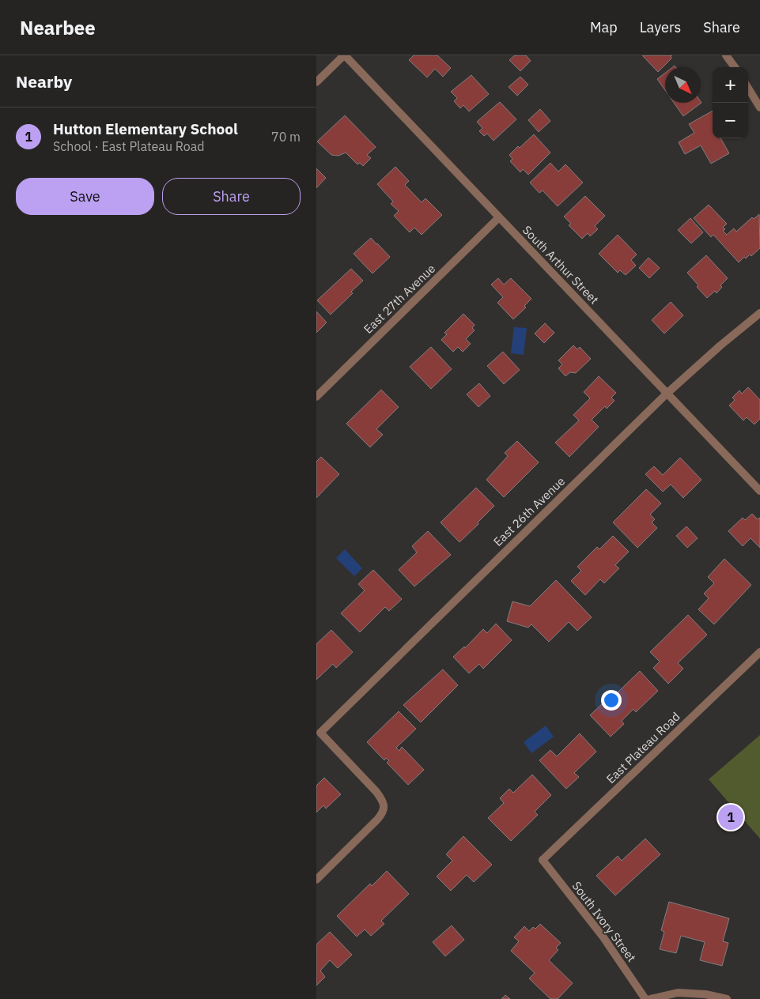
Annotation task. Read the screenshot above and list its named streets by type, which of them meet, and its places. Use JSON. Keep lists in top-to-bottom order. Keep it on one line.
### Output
{"streets":{"street":["South Arthur Street","East 27th Avenue","East 26th Avenue","East Plateau Road","South Ivory Street"]},"crossings":[["South Arthur Street","East 27th Avenue"],["South Arthur Street","East 26th Avenue"],["East Plateau Road","South Ivory Street"]],"north":"bottom right","page":{"header":"Nearbee","nav":["Map","Layers","Share"],"heading":"Nearby","map_buttons":["+","−"],"list":[{"mark":"1","name":"Hutton Elementary School","note":"School · East Plateau Road","value":"70 m"}],"buttons":["Save","Share"],"pins":"1"}}
